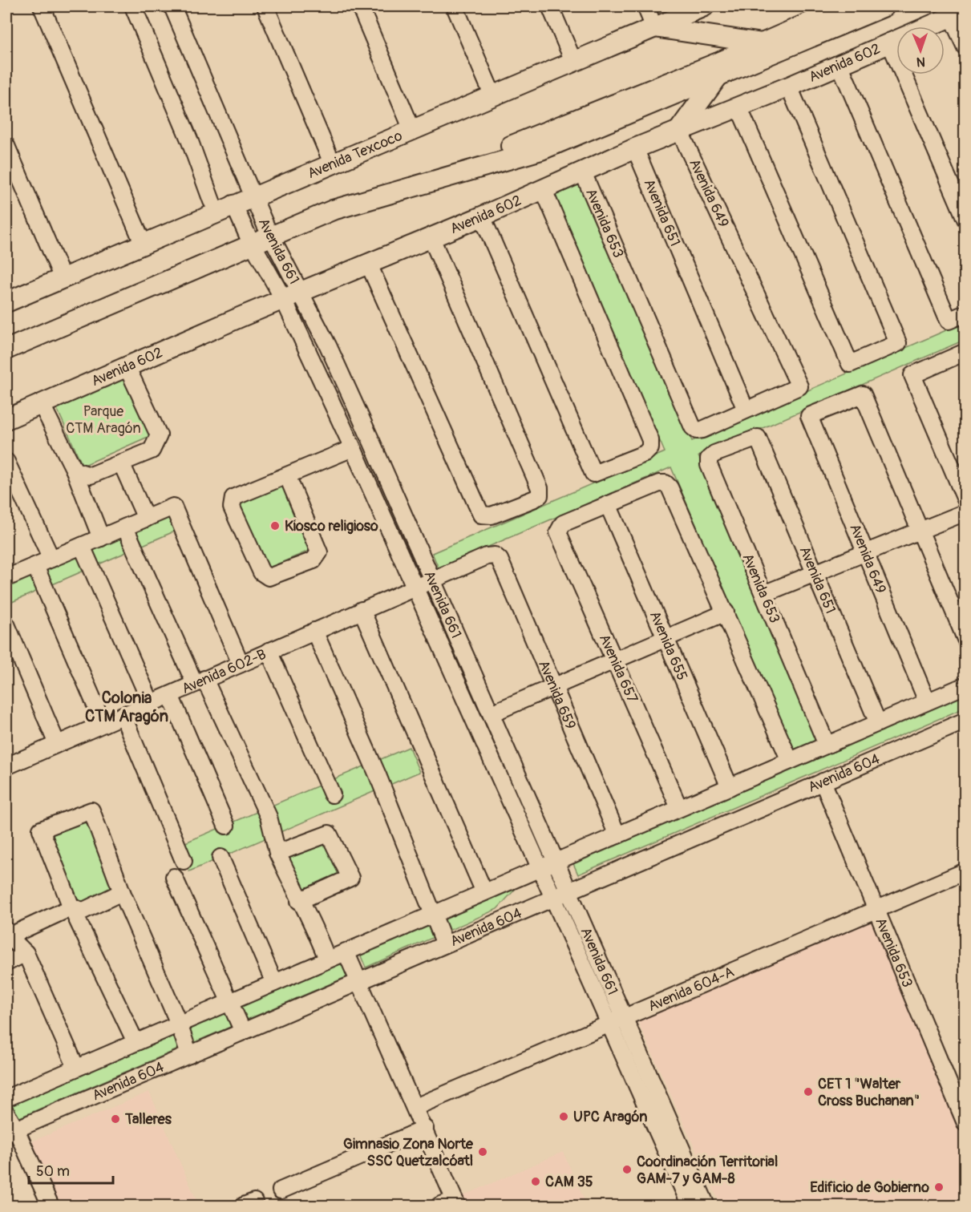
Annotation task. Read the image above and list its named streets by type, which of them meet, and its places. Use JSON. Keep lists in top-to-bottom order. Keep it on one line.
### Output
{"streets":{"main road":["Avenida 602","Avenida Texcoco"],"street":["Avenida 649","Avenida 651","Avenida 653","Avenida 661","Avenida 655","Avenida 657","Avenida 602-B","Avenida 659","Avenida 604","Avenida 604-A"]},"crossings":[["Avenida 602","Avenida 649"],["Avenida 602","Avenida 651"],["Avenida 602","Avenida 653"],["Avenida 602","Avenida 661"],["Avenida Texcoco","Avenida 661"],["Avenida 649","Avenida 651"],["Avenida 649","Avenida 653"],["Avenida 651","Avenida 653"],["Avenida 653","Avenida 604"],["Avenida 653","Avenida 604-A"],["Avenida 661","Avenida 602-B"],["Avenida 661","Avenida 604"],["Avenida 661","Avenida 604-A"],["Avenida 655","Avenida 657"],["Avenida 602-B","Avenida 659"]],"districts":["Colonia CTM Aragón"],"parks":["Parque CTM Aragón"],"places":["Kiosco religioso","CET 1 \"Walter Cross Buchanan\"","UPC Aragón","Talleres","Gimnasio Zona Norte SSC Quetzalcóatl","Coordinación Territorial GAM-7 y GAM-8","CAM 35","Edificio de Gobierno"],"scale_bar":"50 m","north":"bottom"}
